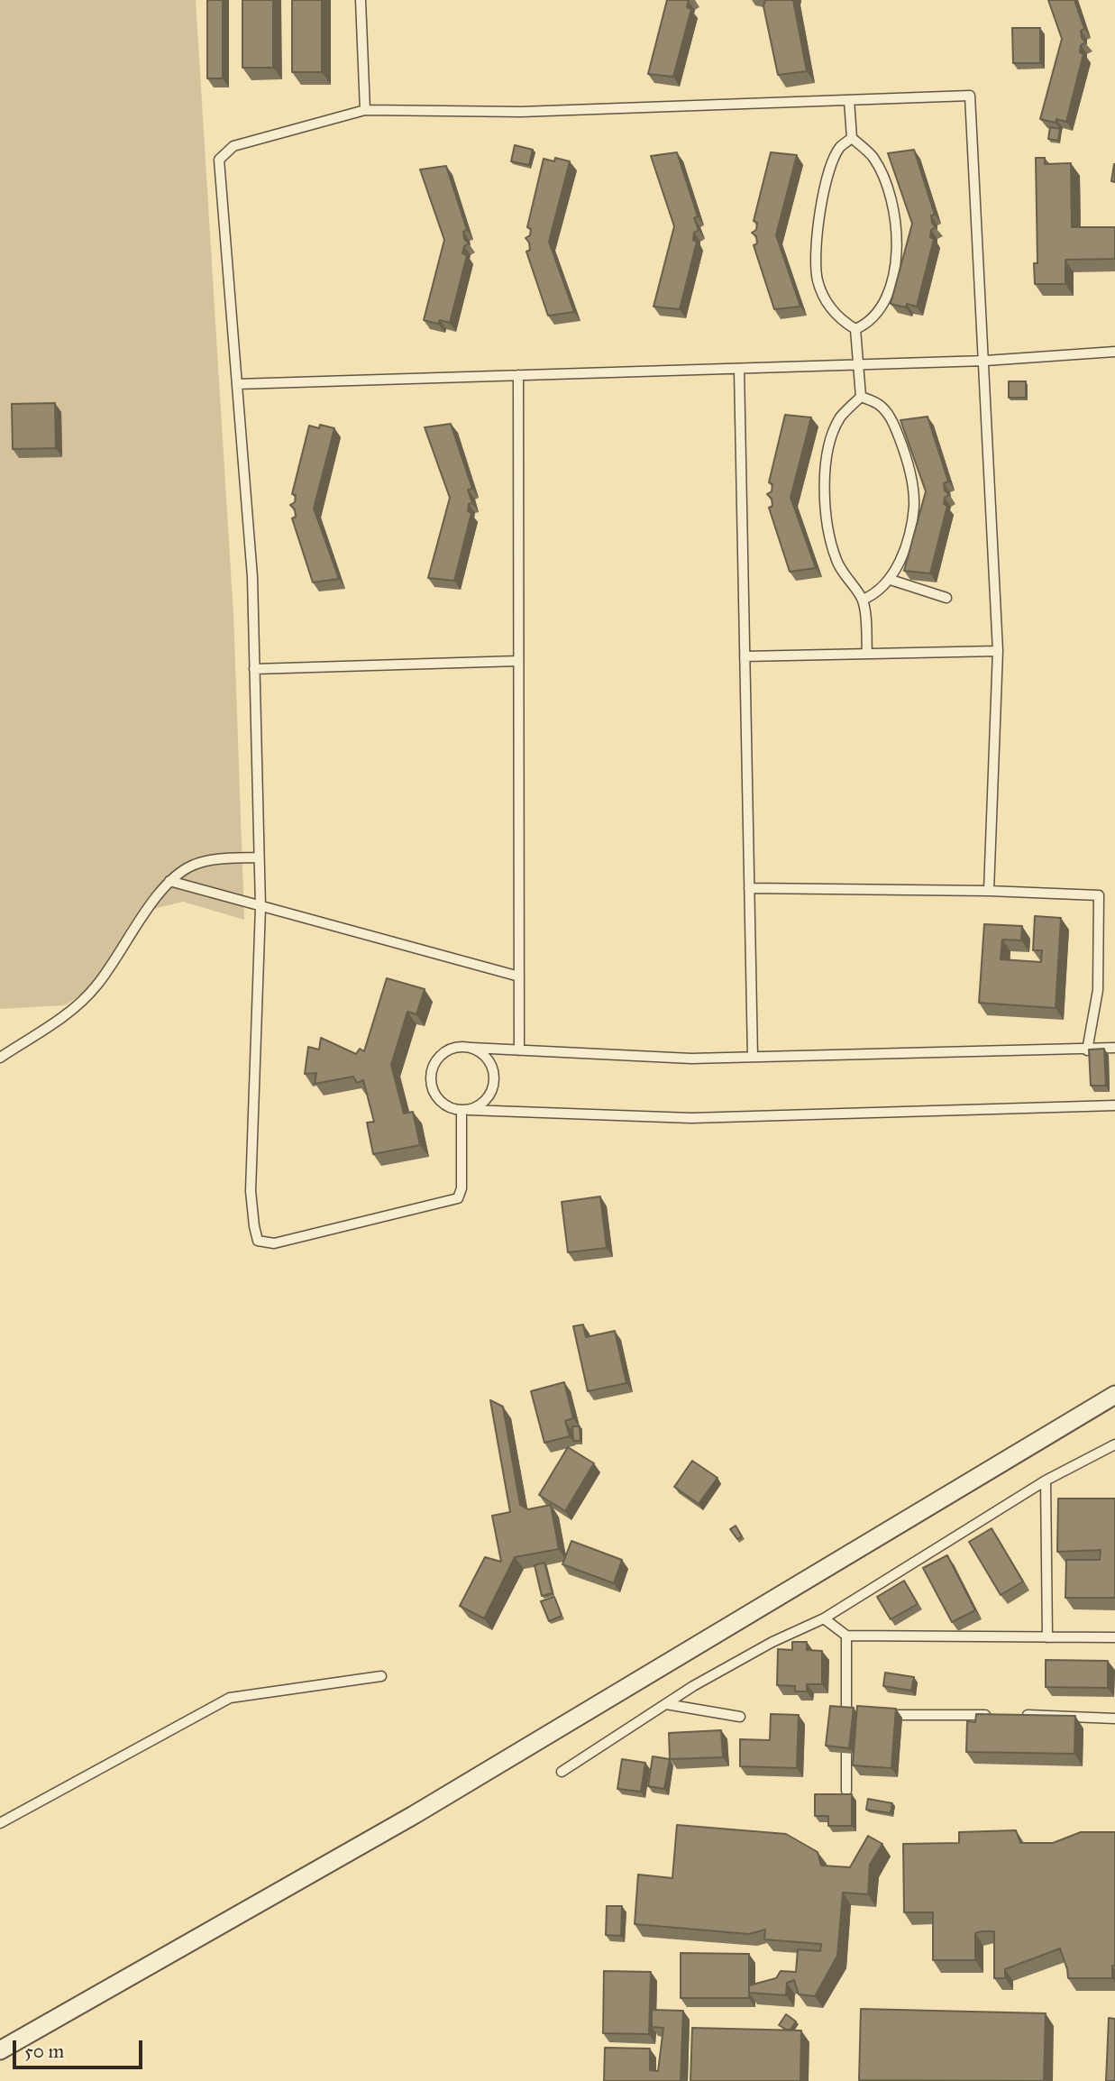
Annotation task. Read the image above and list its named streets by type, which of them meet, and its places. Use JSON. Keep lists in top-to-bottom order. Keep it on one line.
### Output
{"scale_bar":"50 m"}
